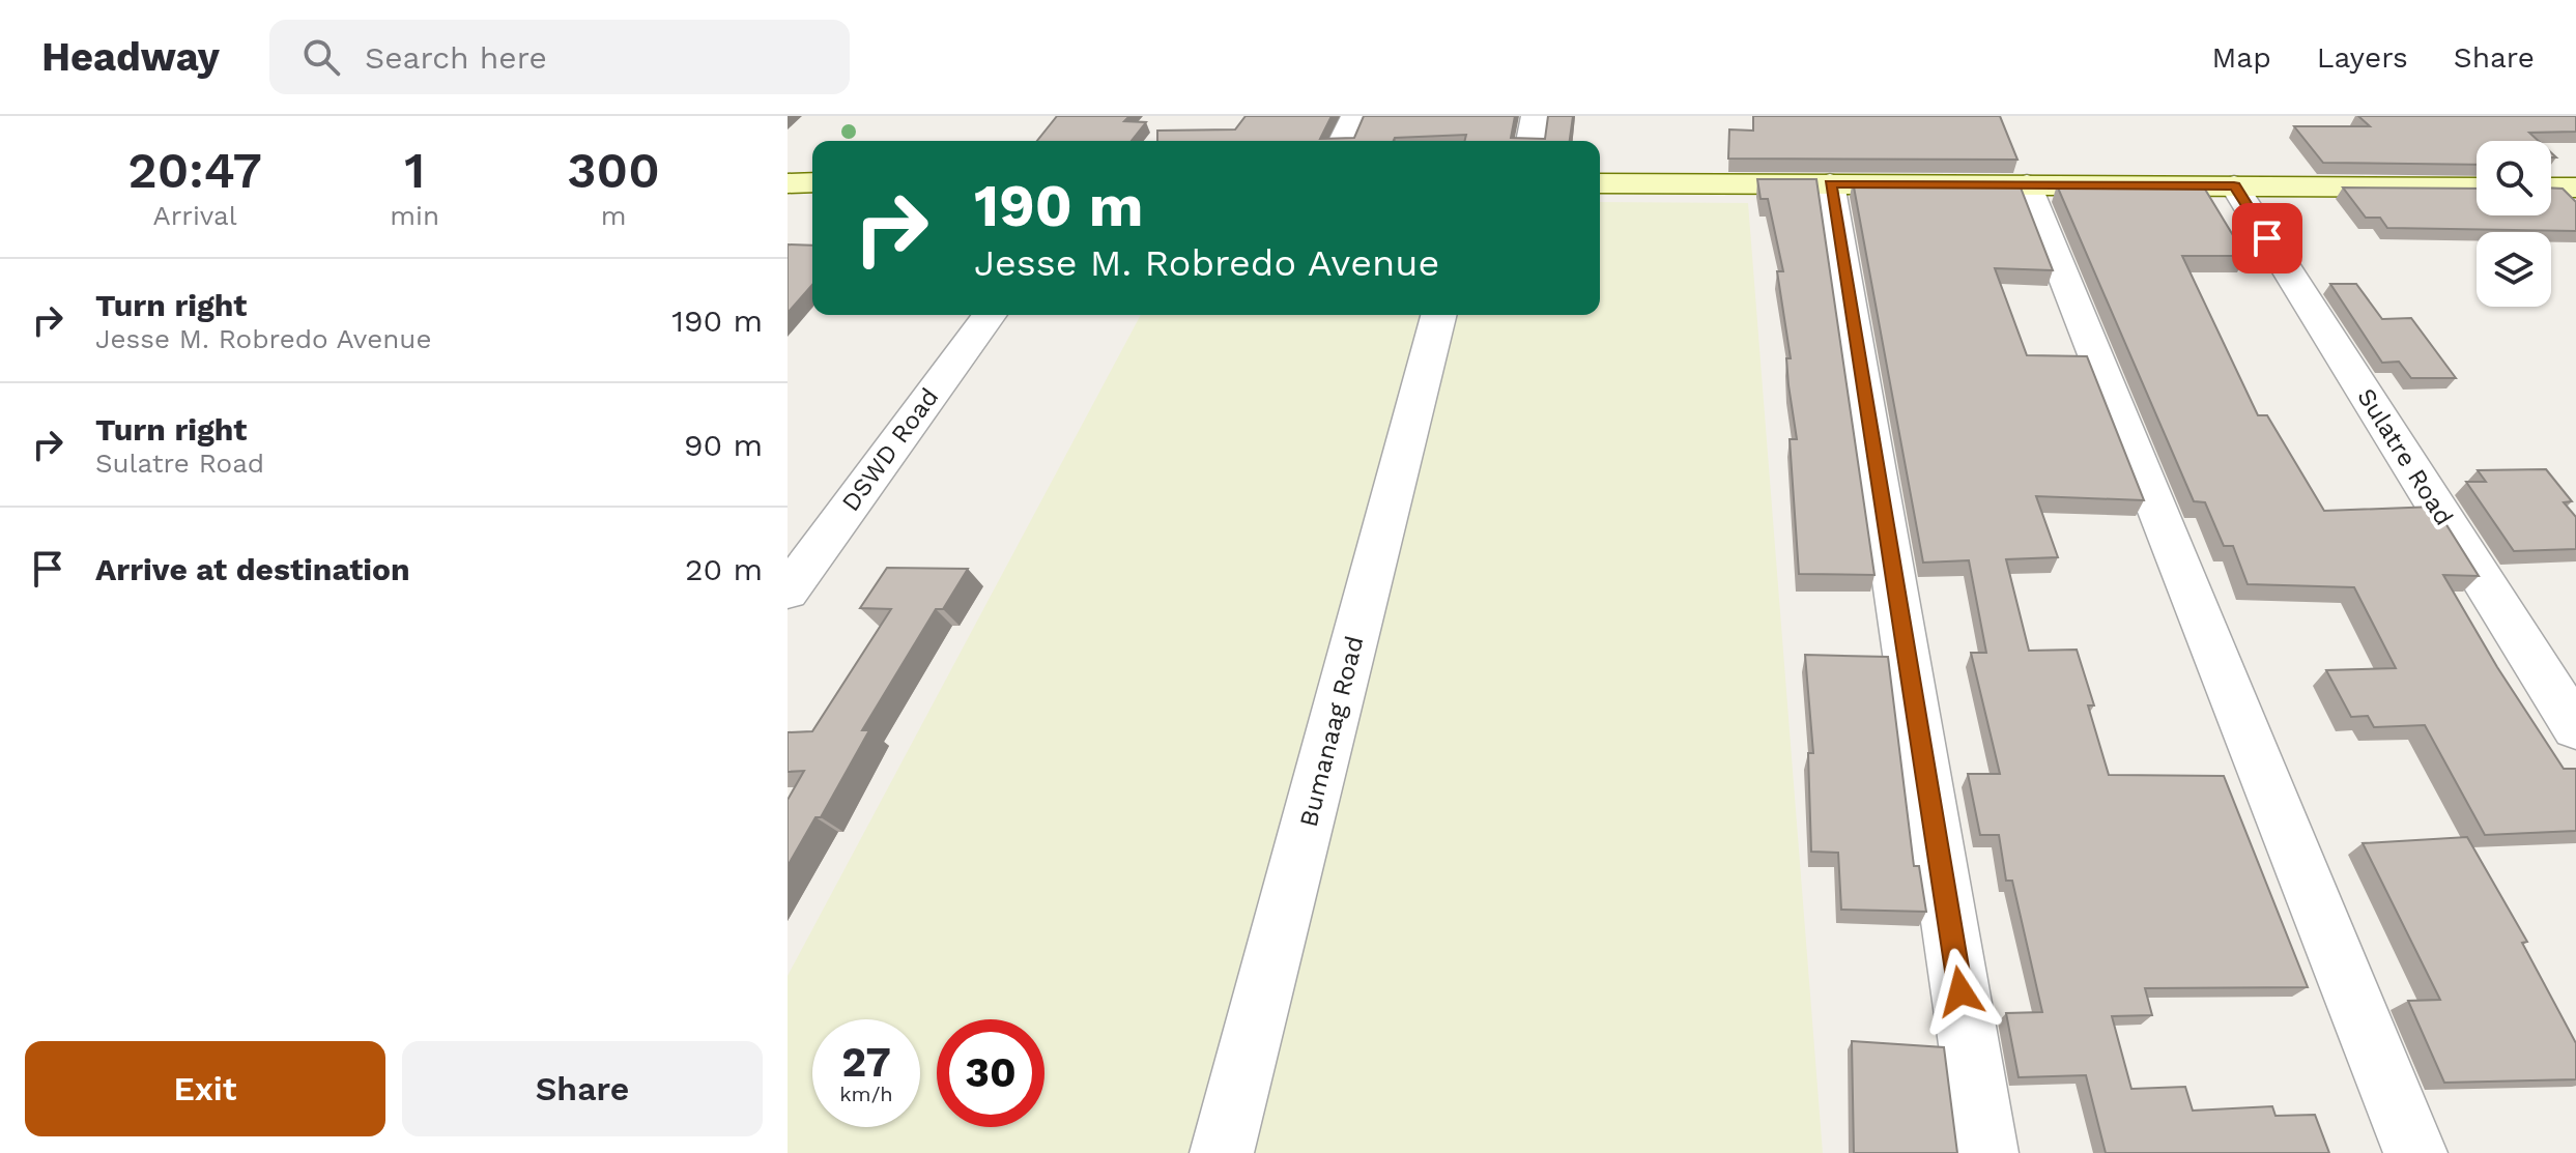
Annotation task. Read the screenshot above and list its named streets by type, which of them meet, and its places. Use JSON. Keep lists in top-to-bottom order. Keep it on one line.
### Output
{"streets":{"street":["DSWD Road","Sulatre Road","Bumanaag Road"]},"page":{"header":"Headway","search":"Search here","nav":["Map","Layers","Share"],"eta":["20:47","Arrival","1","min","300","m"],"turn":["190 m","Jesse M. Robredo Avenue"],"list":[{"name":"Turn right","note":"Jesse M. Robredo Avenue","value":"190 m"},{"name":"Turn right","note":"Sulatre Road","value":"90 m"},{"name":"Arrive at destination","value":"20 m"}],"speed":"27 km/h","limit":"30","buttons":["Exit","Share"]}}
